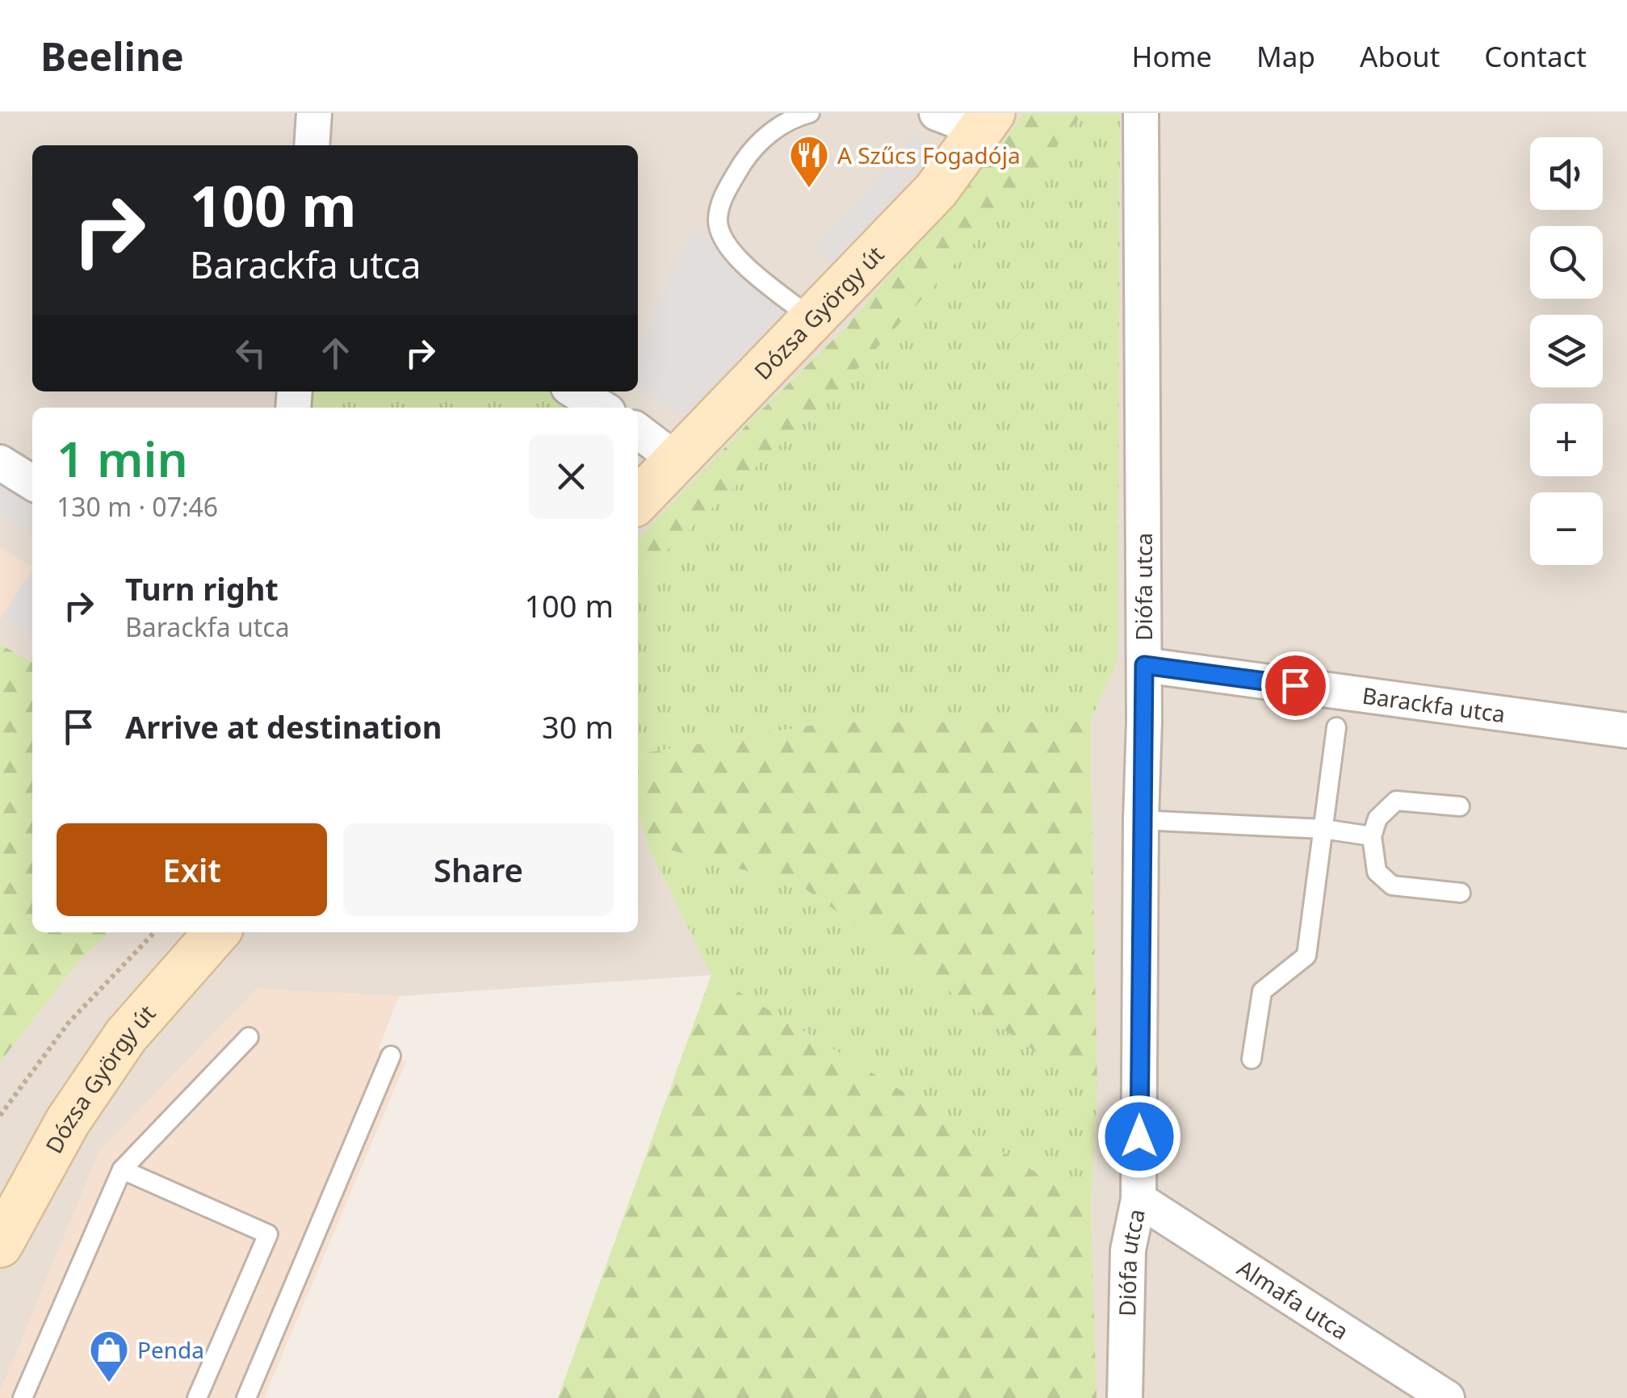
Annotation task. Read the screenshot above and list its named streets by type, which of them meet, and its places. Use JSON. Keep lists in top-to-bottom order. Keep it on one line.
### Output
{"streets":{"main road":["Dózsa György út"],"street":["Diófa utca","Barackfa utca","Almafa utca"]},"crossings":[["Diófa utca","Barackfa utca"],["Diófa utca","Almafa utca"]],"places":{"restaurant":["A Szűcs Fogadója"],"shop":["Penda"]},"page":{"header":"Beeline","nav":["Home","Map","About","Contact"],"map_buttons":["+","−"],"turn":["100 m","Barackfa utca"],"heading":["1 min","130 m · 07:46"],"list":[{"name":"Turn right","note":"Barackfa utca","value":"100 m"},{"name":"Arrive at destination","value":"30 m"}],"buttons":["Exit","Share"]}}
